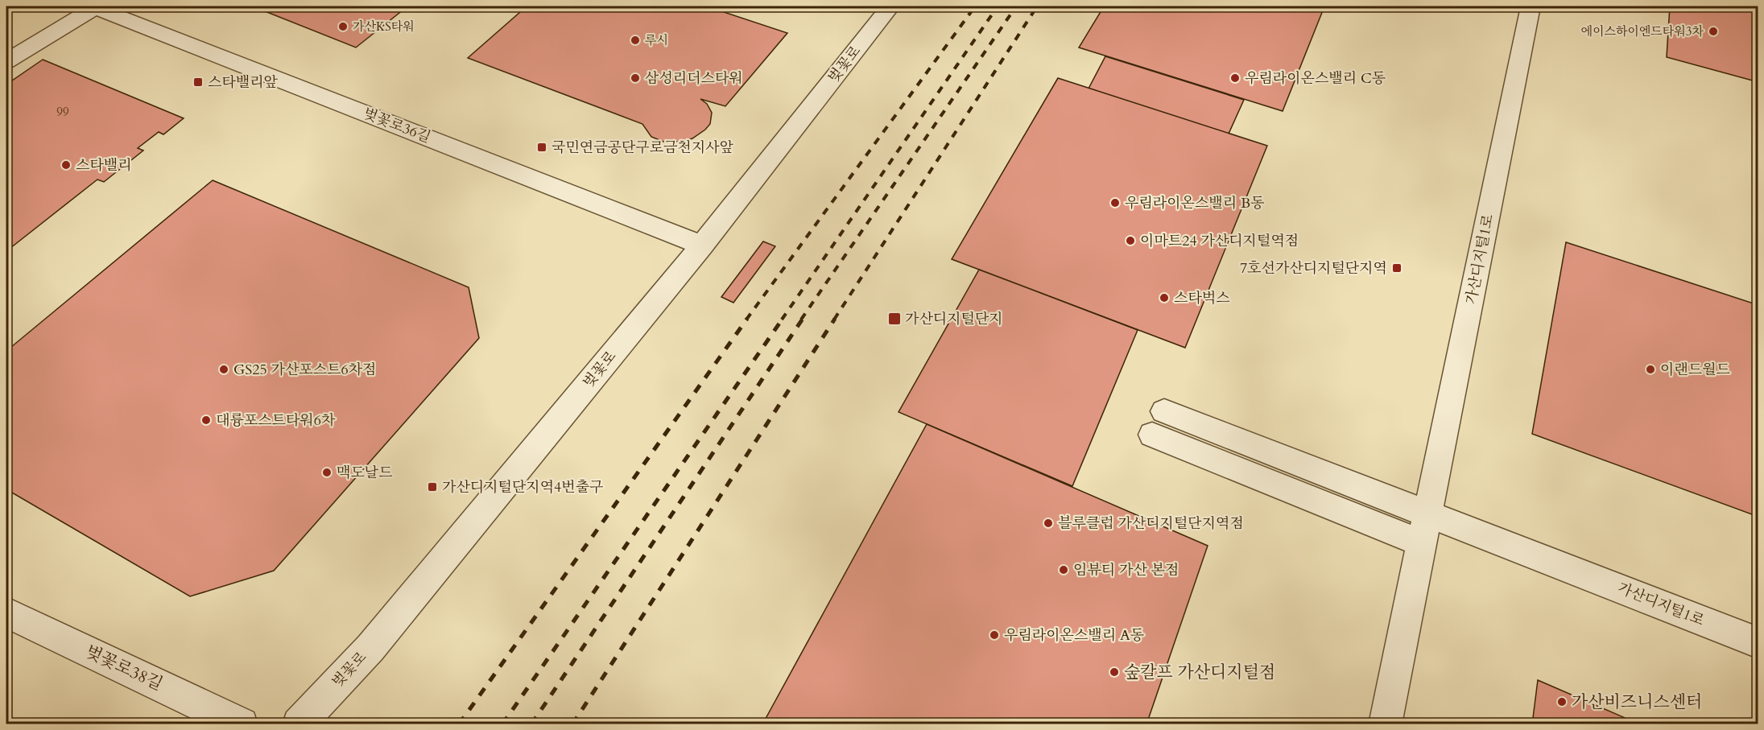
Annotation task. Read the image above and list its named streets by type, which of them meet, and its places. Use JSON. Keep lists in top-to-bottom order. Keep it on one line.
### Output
{"streets":{"street":["벚꽃로","벚꽃로36길","가산디지털1로","벚꽃로38길"]},"crossings":[["벚꽃로","벚꽃로36길"]],"places":{"other":["가산KS타워","에이스하이엔드타워3차","루시","삼성리더스타워","우림라이온스밸리 C동","스타밸리","우림라이온스밸리 B동","이마트24 가산디지털역점","스타벅스","GS25 가산포스트6차점","이랜드월드","대륭포스트타워6차","맥도날드","블루클럽 가산디지털단지역점","임뷰티 가산 본점","우림라이온스밸리 A동","숲칼프 가산디지털점","가산비즈니스센터"],"transit":["스타밸리앞","국민연금공단구로금천지사앞","7호선가산디지털단지역","가산디지털단지","가산디지털단지역4번출구"]},"house_numbers":["99"]}
